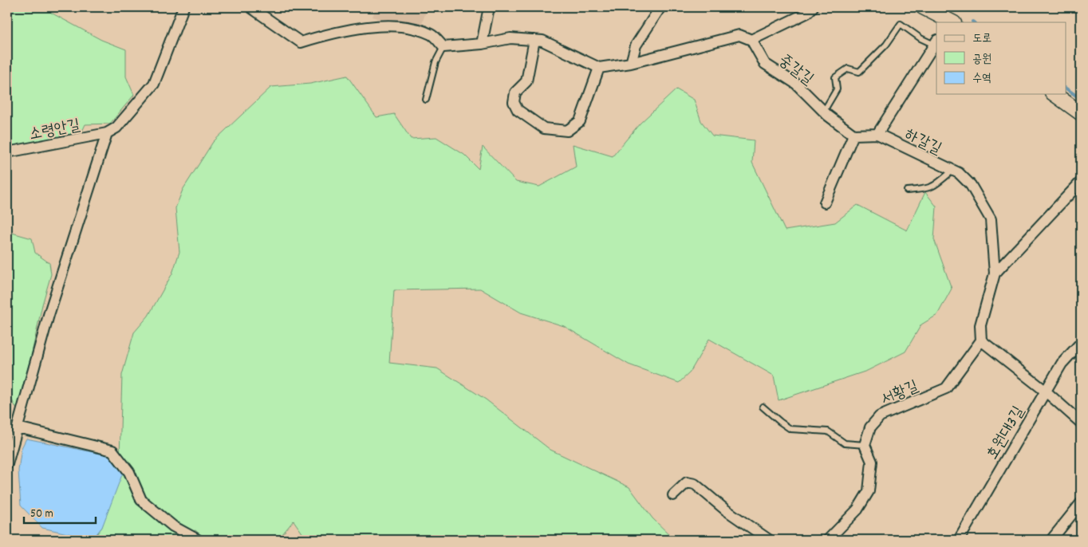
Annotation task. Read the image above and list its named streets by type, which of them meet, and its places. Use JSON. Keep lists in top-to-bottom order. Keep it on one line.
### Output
{"streets":{"street":["중갈길","소령안길","하갈길","서황길","호원대3길"]},"legend":["도로","공원","수역"],"scale_bar":"50 m"}
